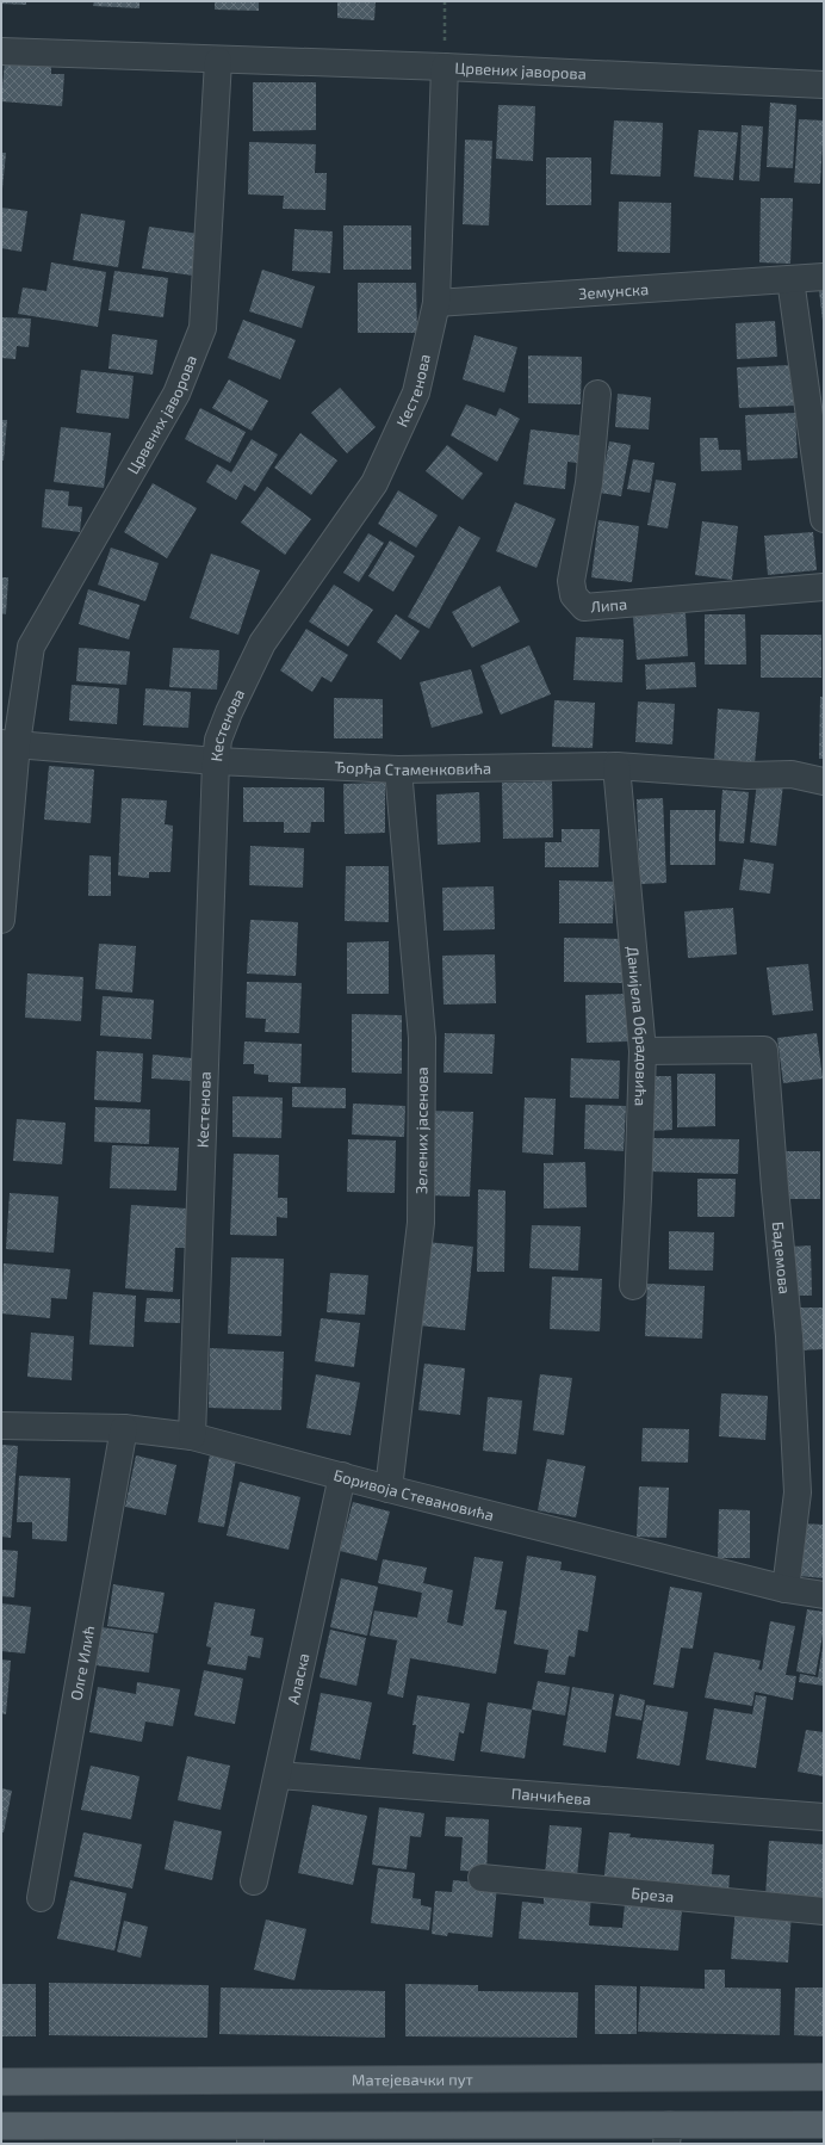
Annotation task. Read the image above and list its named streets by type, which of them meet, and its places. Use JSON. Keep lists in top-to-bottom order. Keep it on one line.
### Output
{"streets":{"main road":["Матејевачки пут"],"street":["Црвених јаворова","Земунска","Кестенова","Липа","Ђорђа Стаменковића","Данијела Обрадовића","Зелених јасенова","Бадемова","Боривоја Стевановића","Олге Илић","Аласка","Панчићева","Бреза"]},"crossings":[["Црвених јаворова","Кестенова"],["Црвених јаворова","Ђорђа Стаменковића"],["Земунска","Кестенова"],["Кестенова","Ђорђа Стаменковића"],["Кестенова","Боривоја Стевановића"],["Ђорђа Стаменковића","Данијела Обрадовића"],["Ђорђа Стаменковића","Зелених јасенова"],["Данијела Обрадовића","Бадемова"],["Зелених јасенова","Боривоја Стевановића"],["Бадемова","Боривоја Стевановића"],["Боривоја Стевановића","Олге Илић"],["Боривоја Стевановића","Аласка"],["Аласка","Панчићева"]]}
